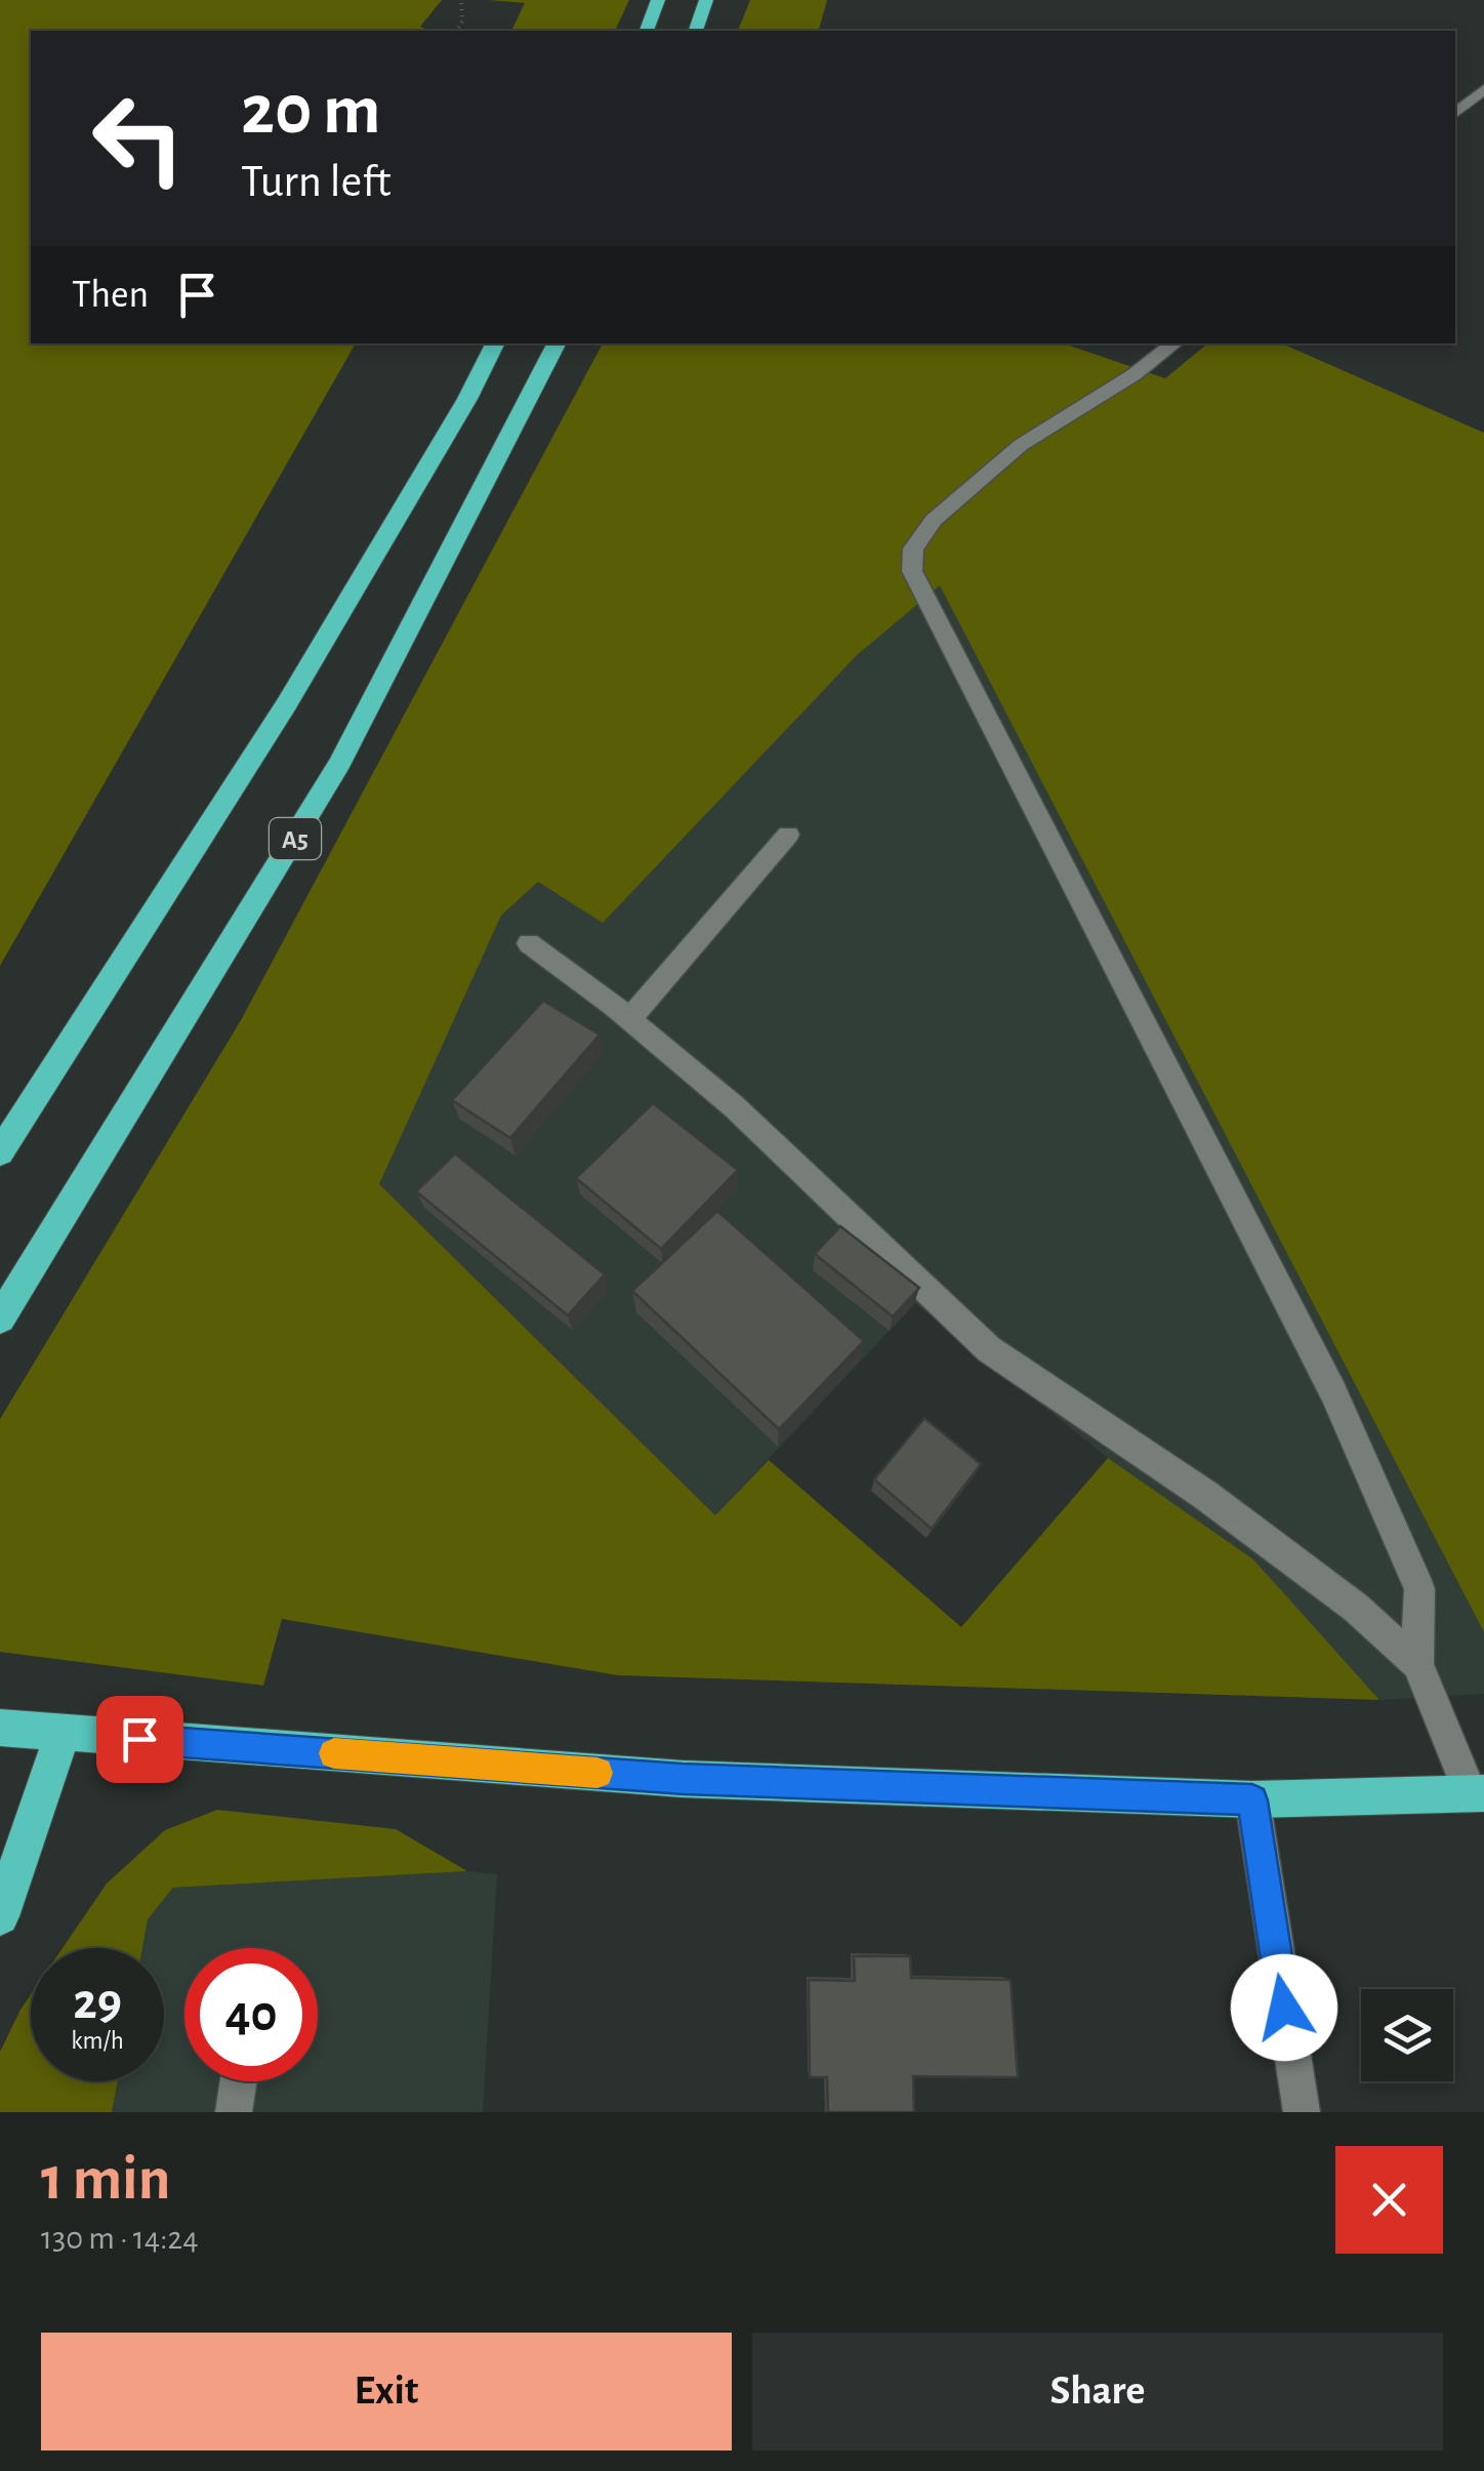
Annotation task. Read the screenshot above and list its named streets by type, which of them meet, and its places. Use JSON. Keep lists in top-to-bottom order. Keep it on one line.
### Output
{"streets":{"highway":["A5"]},"page":{"turn":["20 m","Turn left"],"then":"Then","speed":"29 km/h","limit":"40","heading":["1 min","130 m · 14:24"],"buttons":["Exit","Share"]}}
